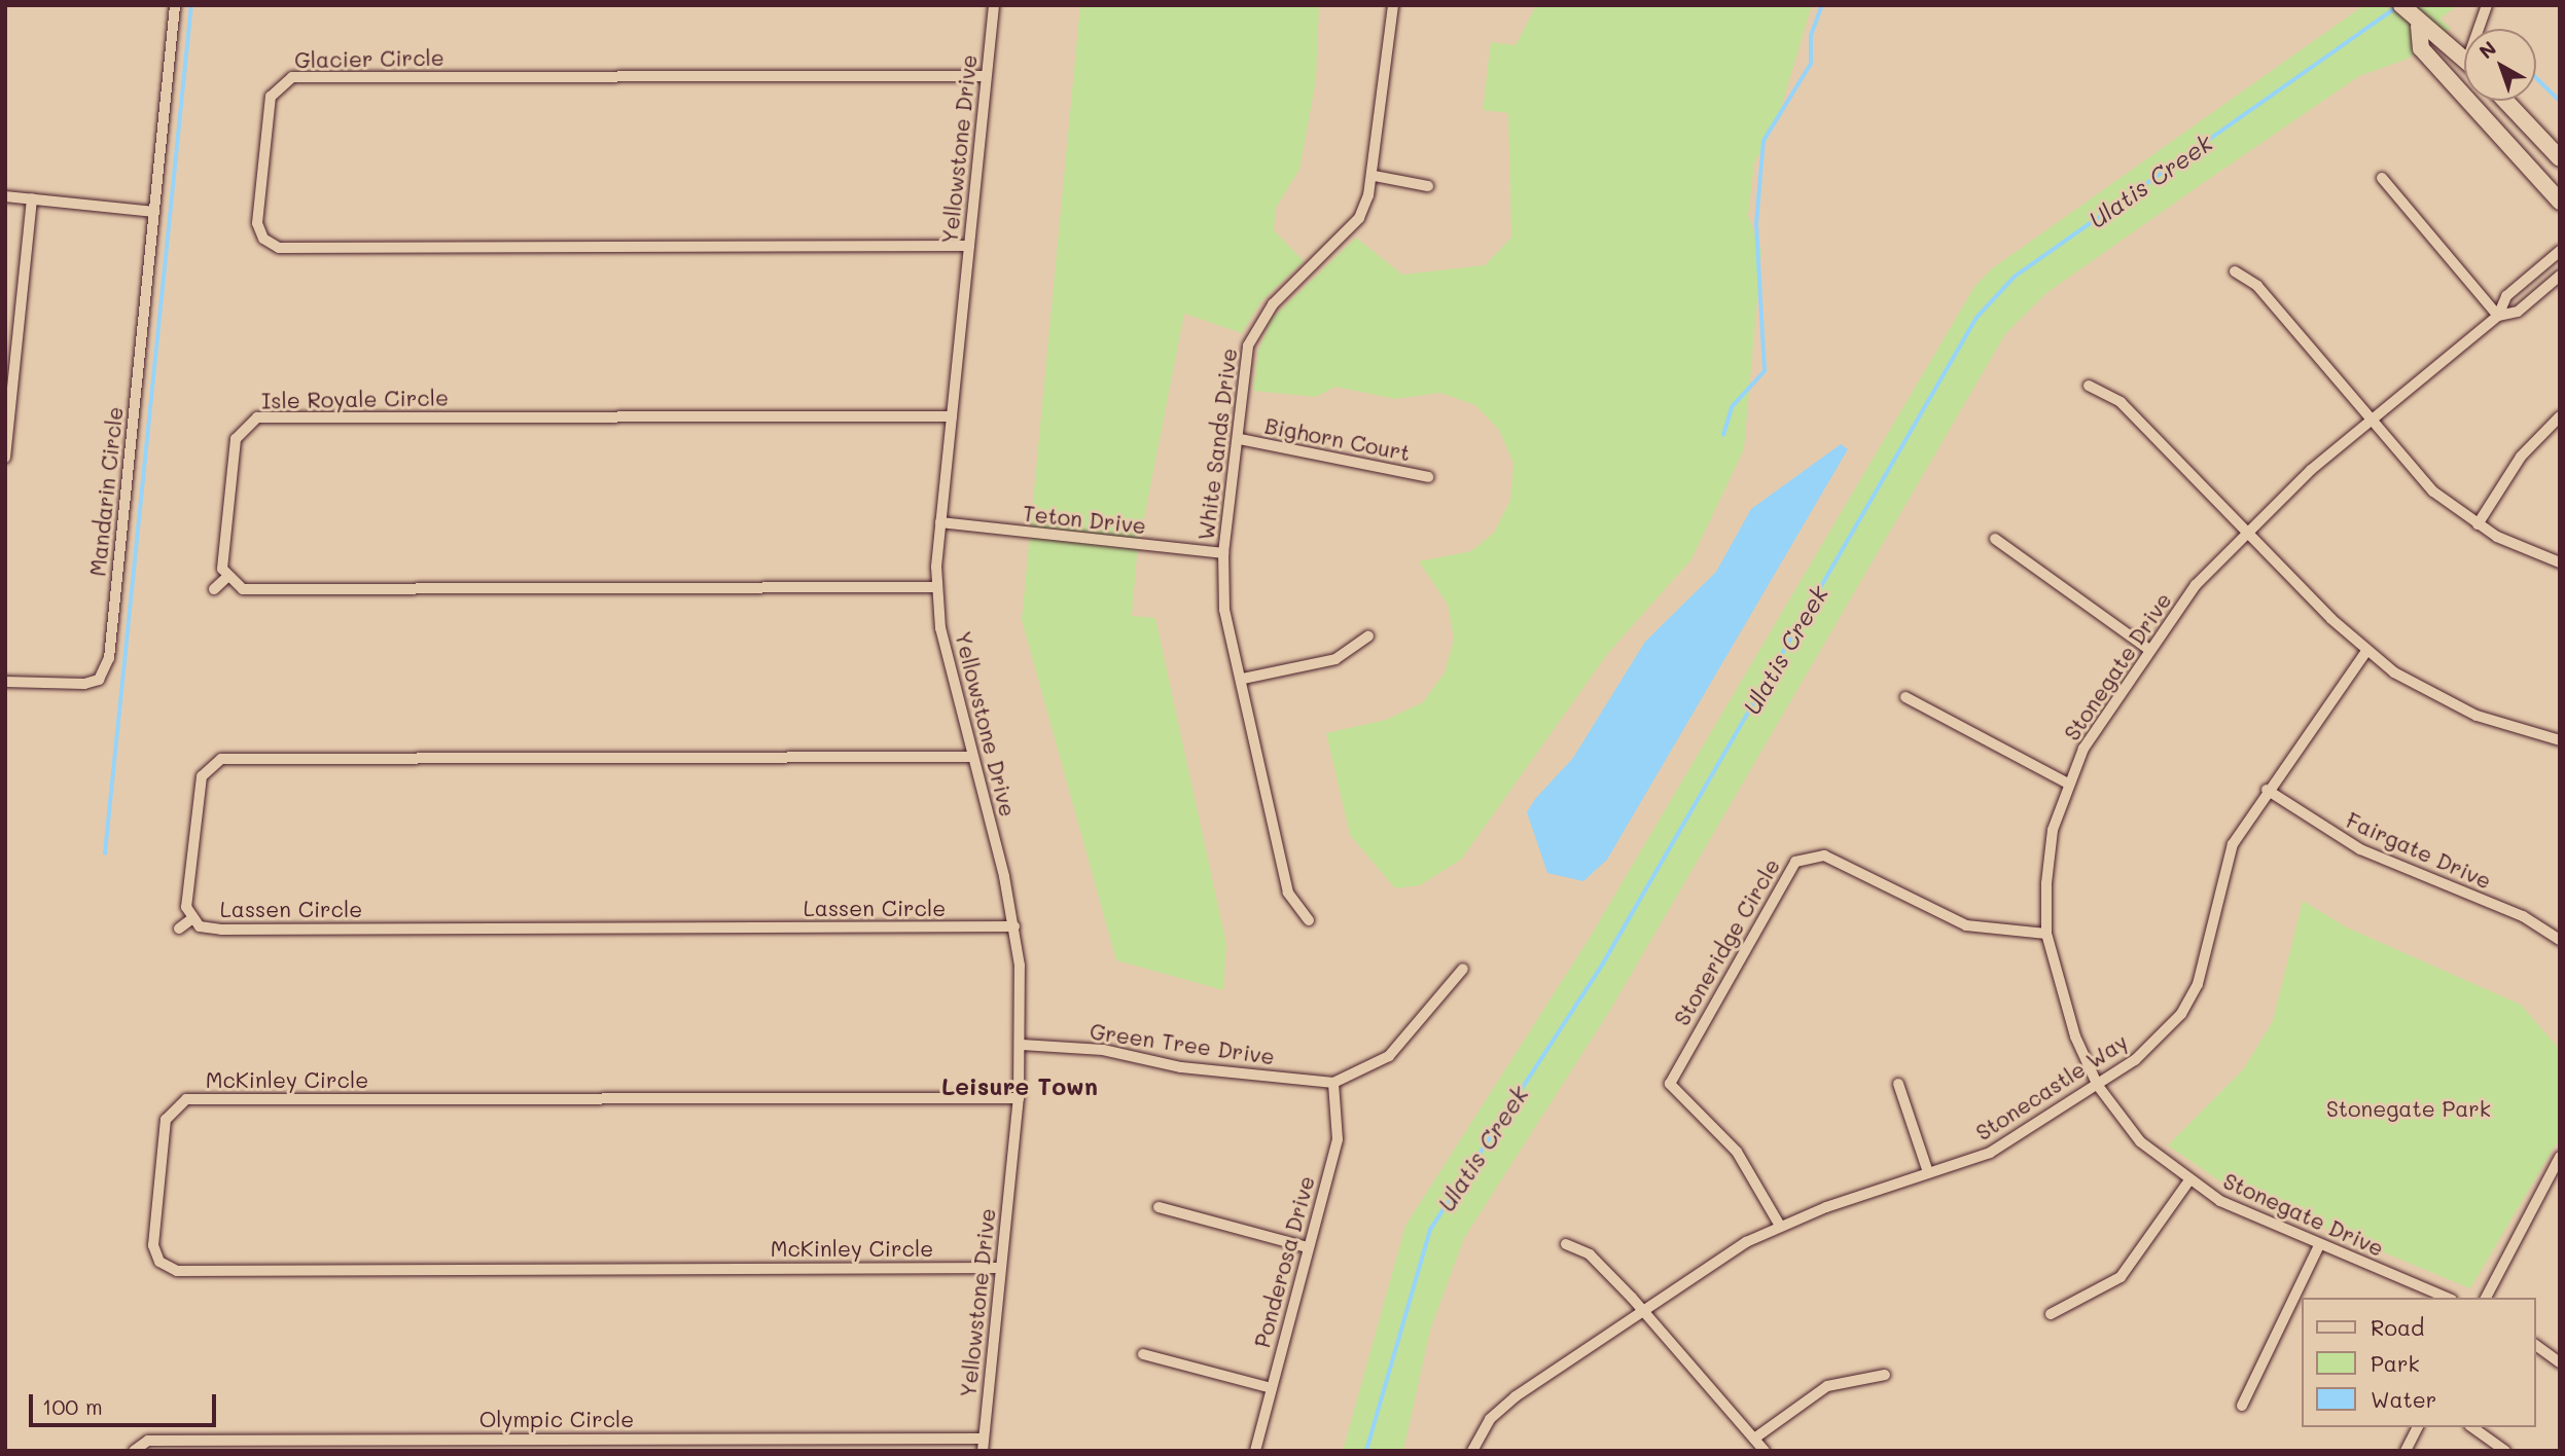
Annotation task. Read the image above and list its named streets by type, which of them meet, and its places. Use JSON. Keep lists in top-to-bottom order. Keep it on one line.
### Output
{"streets":{"street":["Glacier Circle","Yellowstone Drive","Isle Royale Circle","Bighorn Court","White Sands Drive","Mandarin Circle","Teton Drive","Stonegate Drive","Fairgate Drive","Lassen Circle","Stoneridge Circle","Green Tree Drive","McKinley Circle","Stonecastle Way","Ponderosa Drive","Olympic Circle"]},"crossings":[["Glacier Circle","Yellowstone Drive"],["Yellowstone Drive","Isle Royale Circle"],["Yellowstone Drive","Teton Drive"],["Yellowstone Drive","Lassen Circle"],["Yellowstone Drive","Green Tree Drive"],["Yellowstone Drive","McKinley Circle"],["Yellowstone Drive","Olympic Circle"],["Bighorn Court","White Sands Drive"],["White Sands Drive","Teton Drive"],["Stonegate Drive","Stoneridge Circle"],["Stonegate Drive","Stonecastle Way"],["Fairgate Drive","Stonecastle Way"],["Stoneridge Circle","Stonecastle Way"],["Green Tree Drive","Ponderosa Drive"]],"districts":["Leisure Town"],"water":["Ulatis Creek"],"parks":["Stonegate Park"],"legend":["Road","Park","Water"],"scale_bar":"100 m","north":"top left"}
